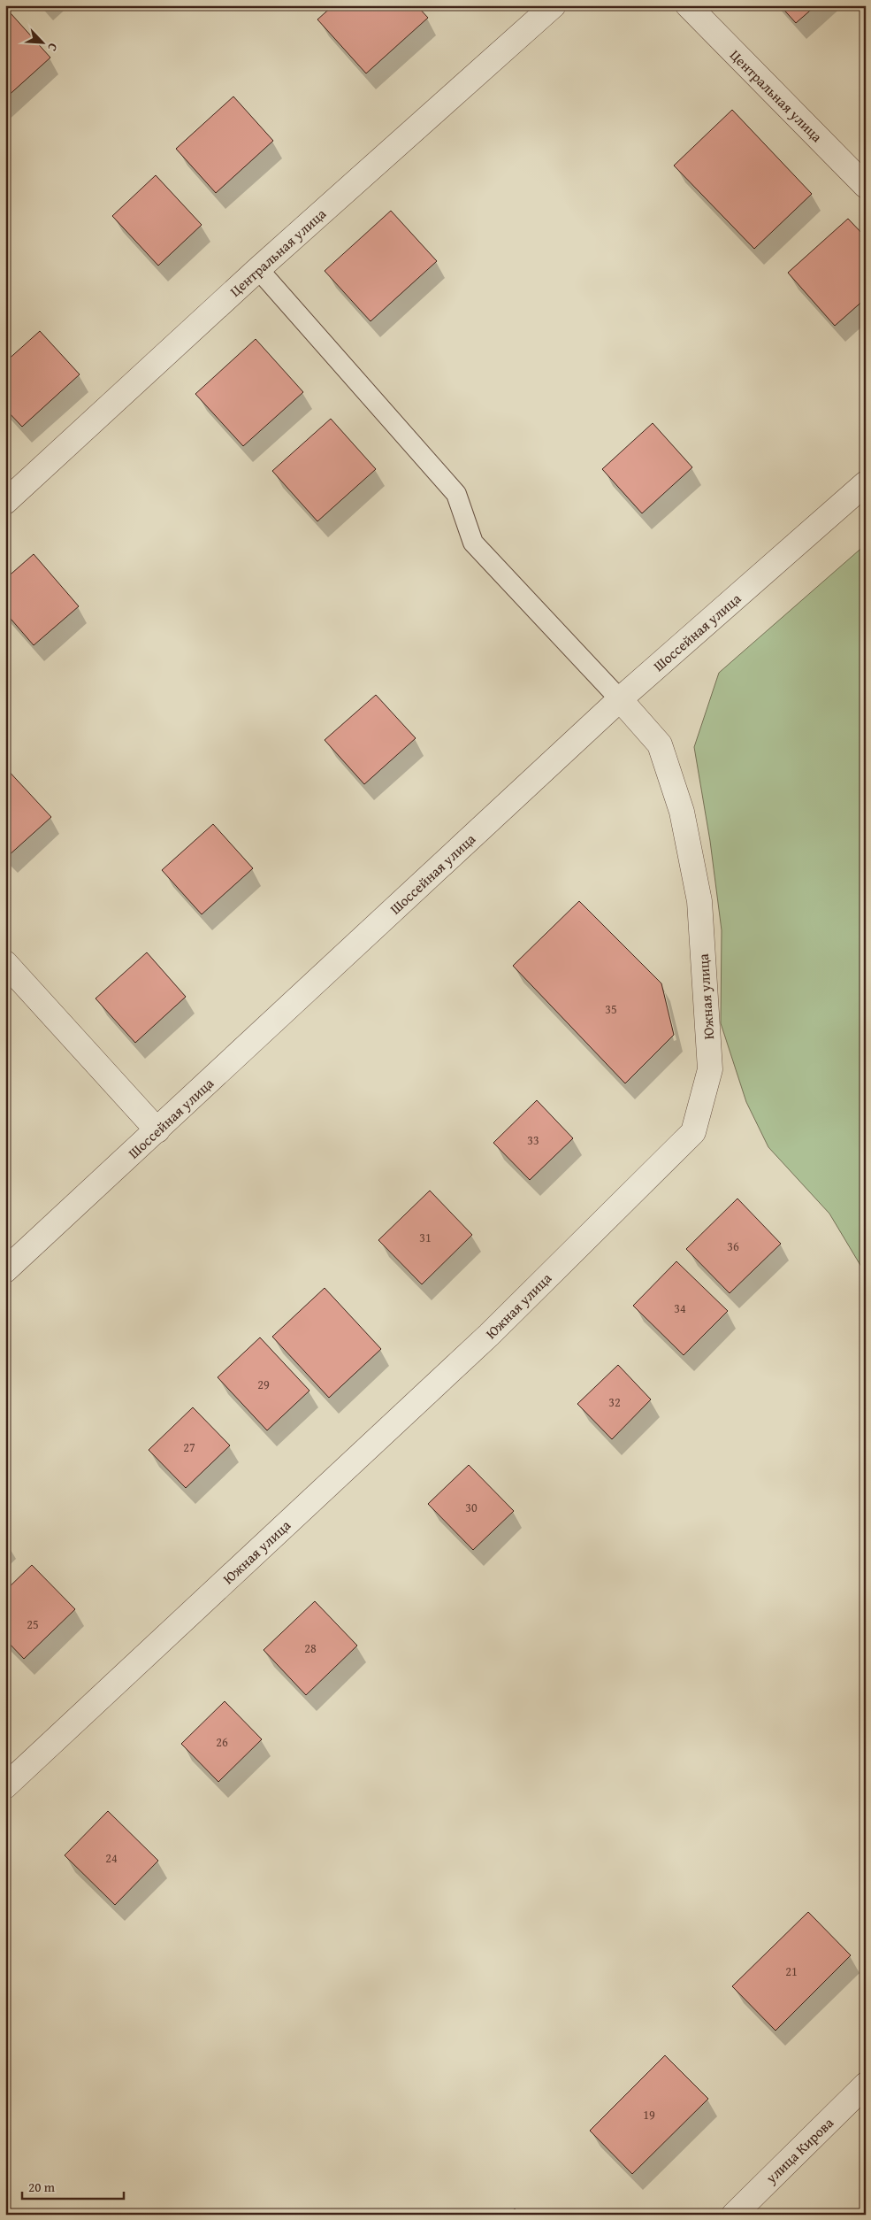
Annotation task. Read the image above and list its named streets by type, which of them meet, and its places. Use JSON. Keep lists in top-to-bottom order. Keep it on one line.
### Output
{"streets":{"street":["Центральная улица","Шоссейная улица","Южная улица","улица Кирова"]},"crossings":[["Шоссейная улица","Южная улица"]],"house_numbers":["35","33","31","36","34","29","32","27","30","25","28","26","24","21","19"],"scale_bar":"20 m","north":"bottom right"}
